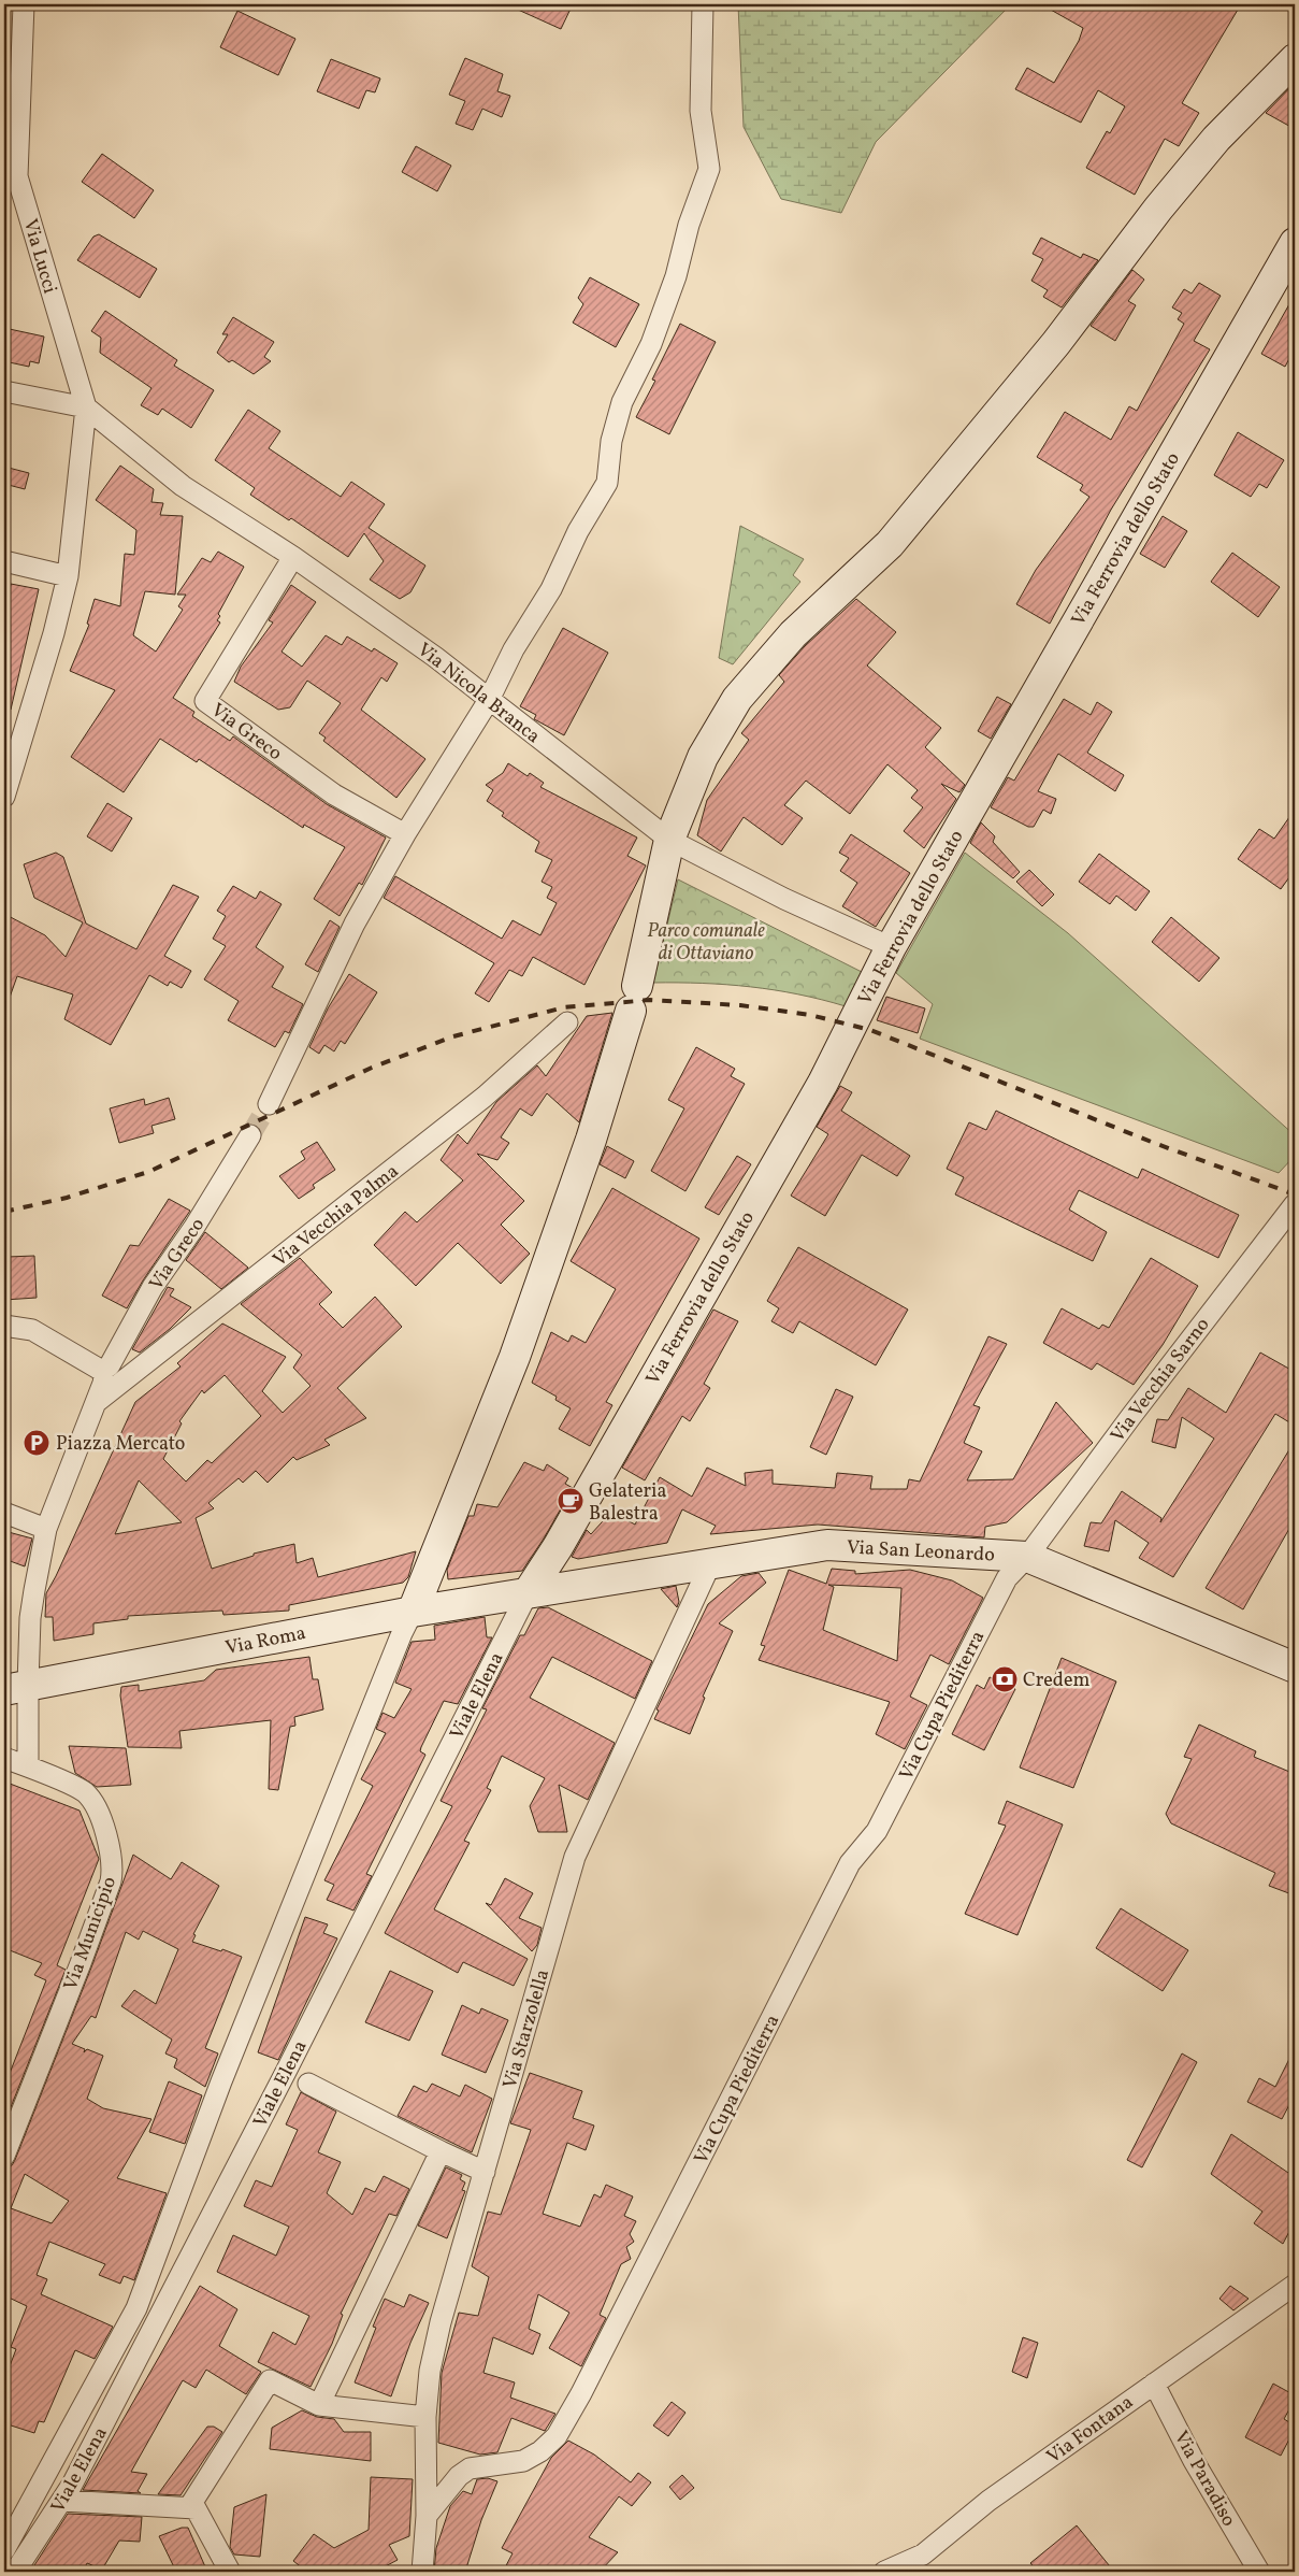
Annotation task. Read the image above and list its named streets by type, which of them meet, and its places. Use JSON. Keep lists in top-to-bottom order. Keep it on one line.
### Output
{"streets":{"main road":["Via Ferrovia dello Stato","Via San Leonardo","Via Roma"],"street":["Via Lucci","Via Nicola Branca","Via Greco","Via Vecchia Palma","Via Vecchia Sarno","Viale Elena","Via Cupa Piediterra","Via Municipio","Via Starzolella","Via Fontana","Via Paradiso"]},"crossings":[["Via Lucci","Via Nicola Branca"],["Via Ferrovia dello Stato","Via Nicola Branca"],["Via Ferrovia dello Stato","Via San Leonardo"],["Via Ferrovia dello Stato","Via Roma"],["Via Ferrovia dello Stato","Viale Elena"],["Via Nicola Branca","Via Greco"],["Via Vecchia Sarno","Via San Leonardo"],["Via Vecchia Sarno","Via Cupa Piediterra"],["Via San Leonardo","Via Roma"],["Via San Leonardo","Viale Elena"],["Via San Leonardo","Via Cupa Piediterra"],["Via San Leonardo","Via Starzolella"],["Via Roma","Viale Elena"],["Via Cupa Piediterra","Via Starzolella"],["Via Fontana","Via Paradiso"]],"parks":["Parco comunale di Ottaviano"],"places":{"parking":["Piazza Mercato"],"cafe":["Gelateria Balestra"],"bank":["Credem"]}}
